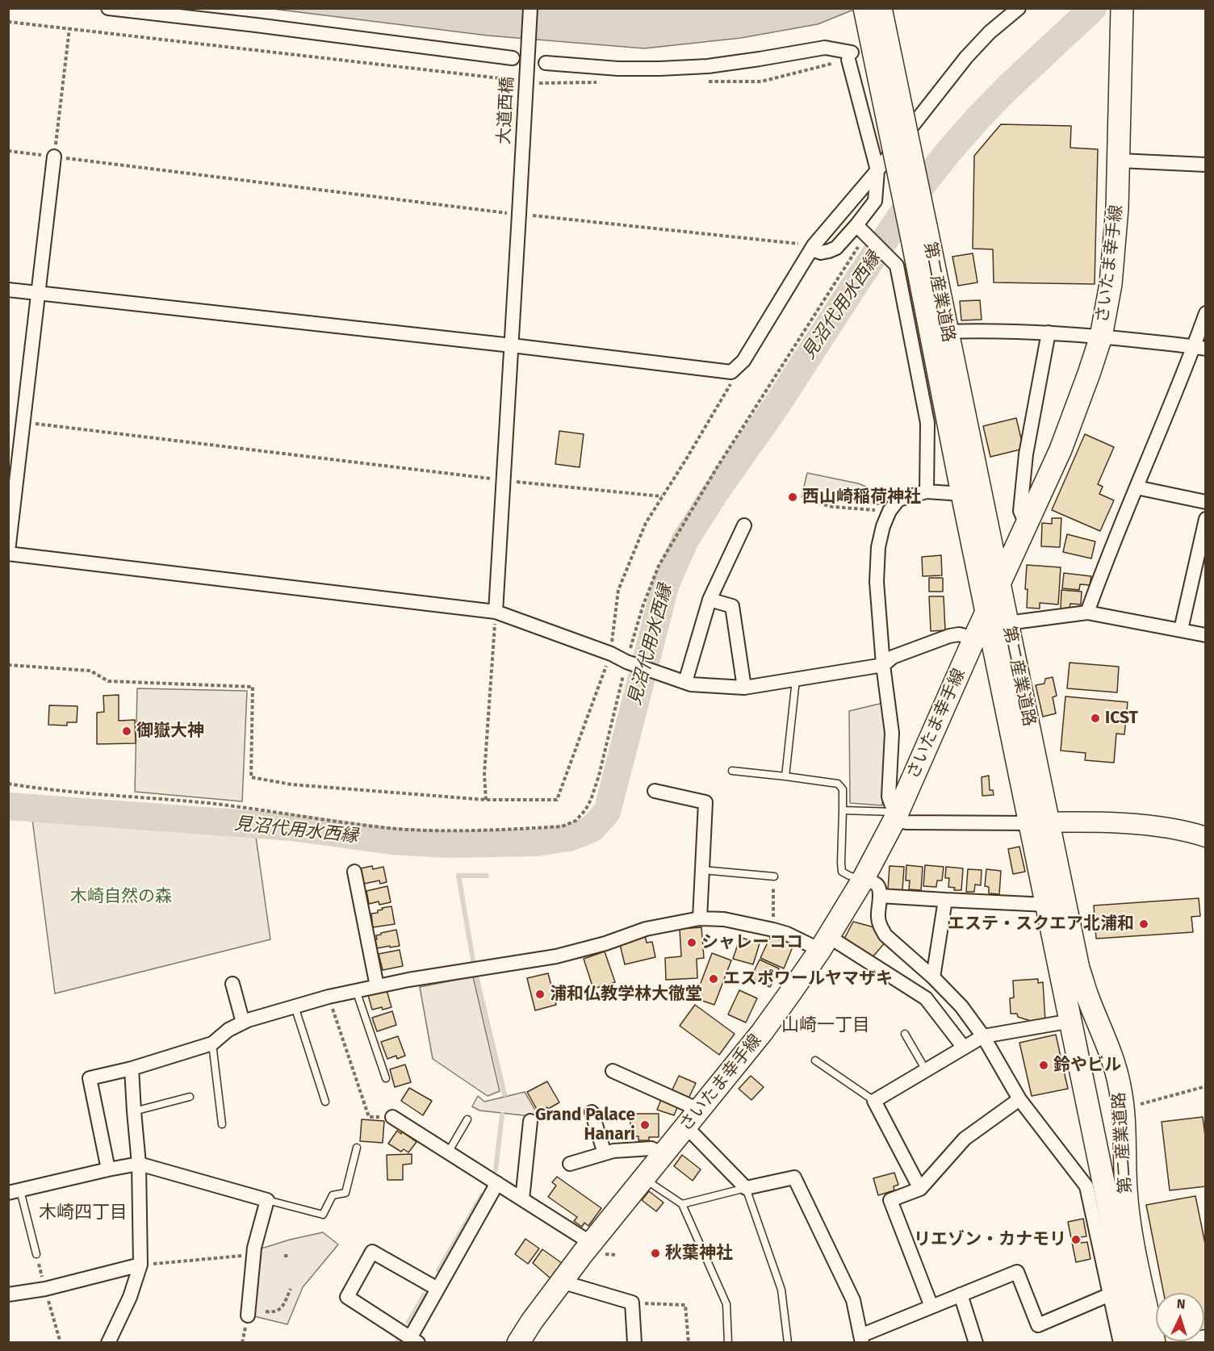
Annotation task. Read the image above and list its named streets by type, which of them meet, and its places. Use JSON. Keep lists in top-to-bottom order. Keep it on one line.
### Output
{"streets":{"main road":["さいたま幸手線","第二産業道路"],"street":["大道西橋"]},"crossings":[["さいたま幸手線","第二産業道路"]],"districts":["山崎一丁目","木崎四丁目"],"water":["見沼代用水西縁"],"parks":["木崎自然の森"],"places":["西山崎稲荷神社","ICST","御嶽大神","エステ・スクエア北浦和","シャレーココ","エスポワールヤマザキ","浦和仏教学林大徹堂","鈴やビル","Grand Palace Hanari","リエゾン・カナモリ","秋葉神社"],"north":"top"}
